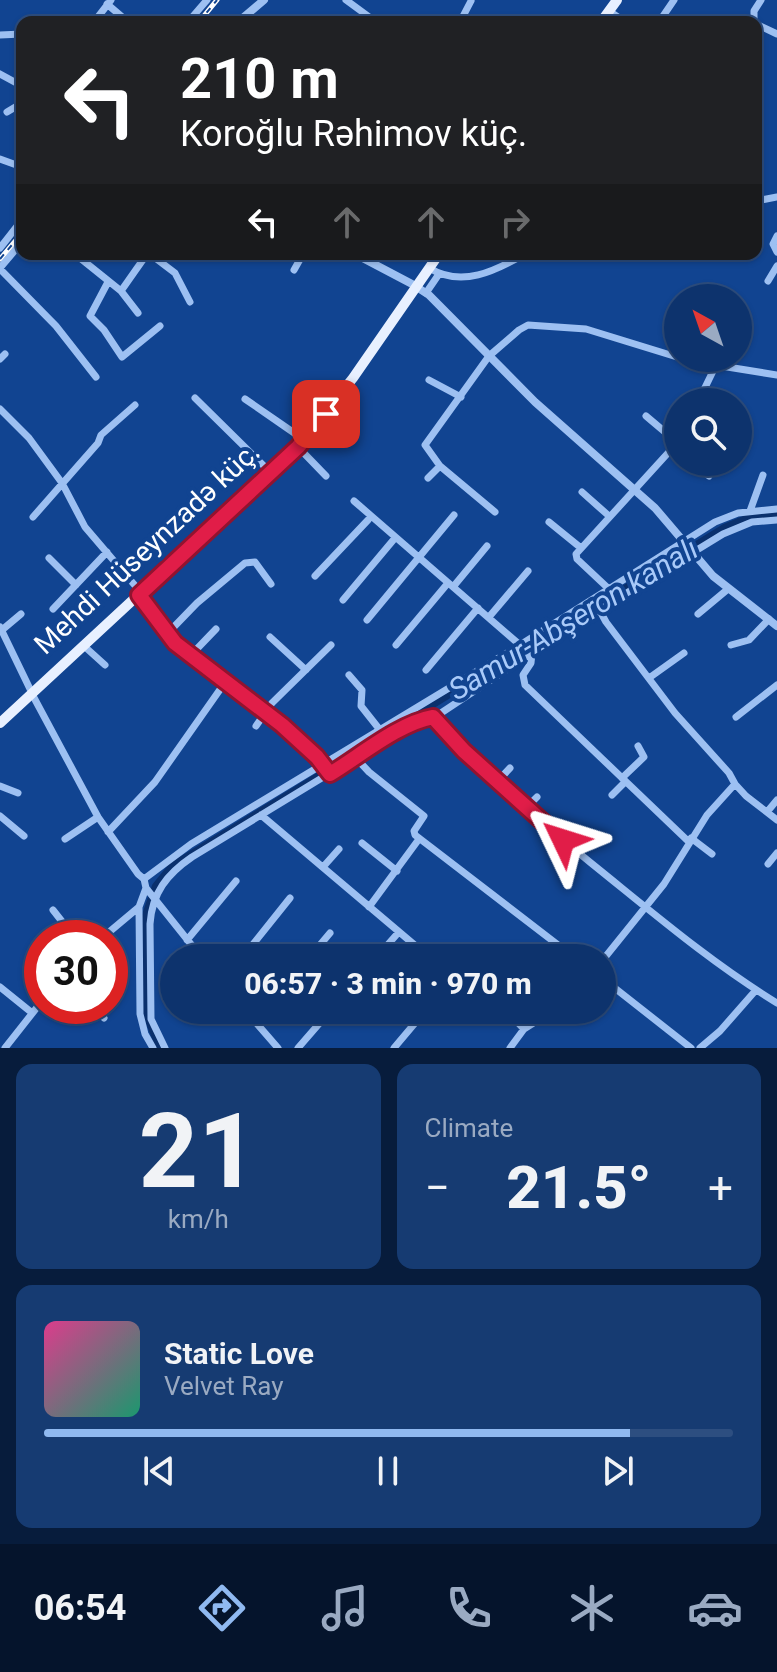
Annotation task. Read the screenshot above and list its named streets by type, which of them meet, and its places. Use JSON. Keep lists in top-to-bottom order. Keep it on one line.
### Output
{"streets":{"main road":["Mehdi Hüseynzadə küç."]},"water":["Samur-Abşeron kanalı"],"north":"top left","page":{"turn":["210 m","Koroğlu Rəhimov küç."],"limit":"30","trip":"06:57 · 3 min · 970 m","tile":[["21","km/h"],"Climate"],"heat":["−","21.5°","+"],"song":["Static Love","Velvet Ray"],"tabs":"06:54"}}
